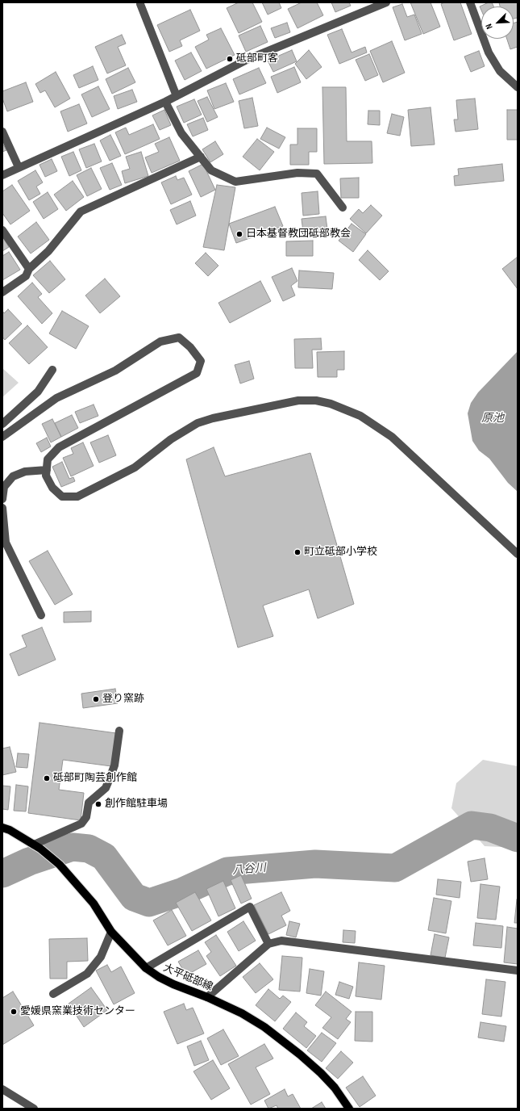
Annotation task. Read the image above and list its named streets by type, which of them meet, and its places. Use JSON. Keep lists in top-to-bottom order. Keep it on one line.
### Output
{"streets":{"main road":["大平砥部線"]},"water":["原池","八谷川"],"places":["砥部町客","日本基督教団砥部教会","町立砥部小学校","登り窯跡","砥部町陶芸創作館","創作館駐車場","愛媛県窯業技術センター"],"north":"bottom left"}
